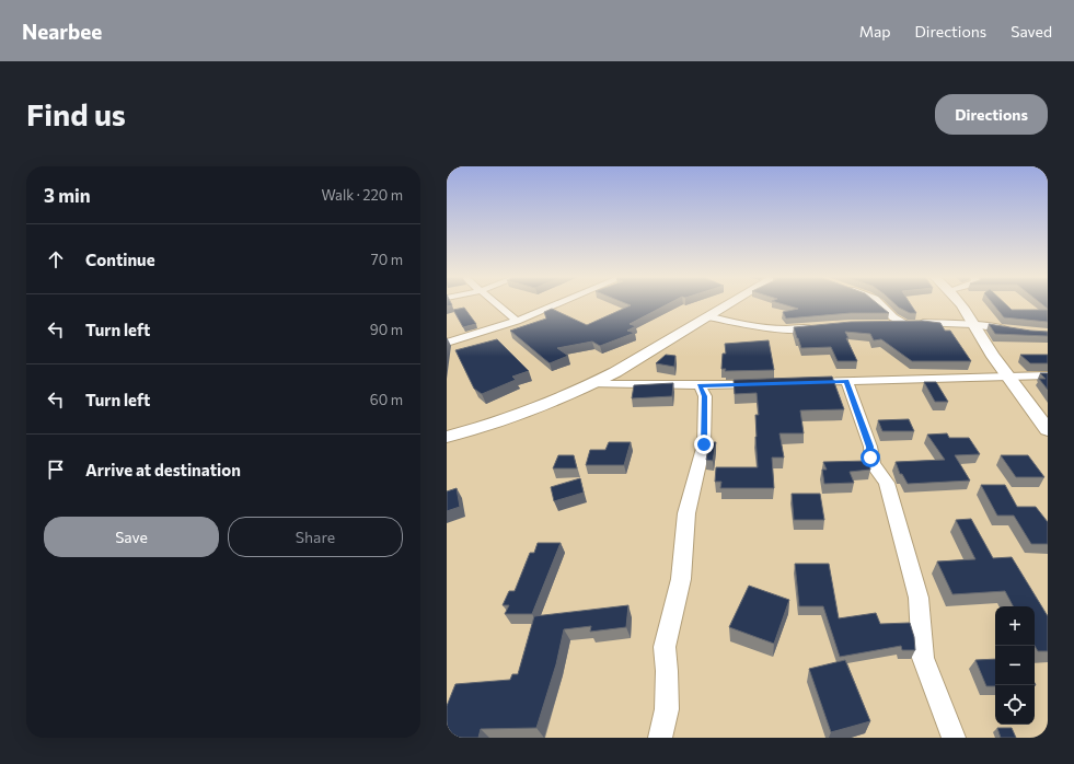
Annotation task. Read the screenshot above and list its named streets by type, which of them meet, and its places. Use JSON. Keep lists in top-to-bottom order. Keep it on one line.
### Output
{"page":{"header":"Nearbee","nav":["Map","Directions","Saved"],"buttons":["Directions",["Save","Share"]],"title":"Find us","heading":["3 min","Walk · 220 m"],"list":[["Continue","70 m"],["Turn left","90 m"],["Turn left","60 m"],"Arrive at destination"],"map_buttons":["+","−"]}}
